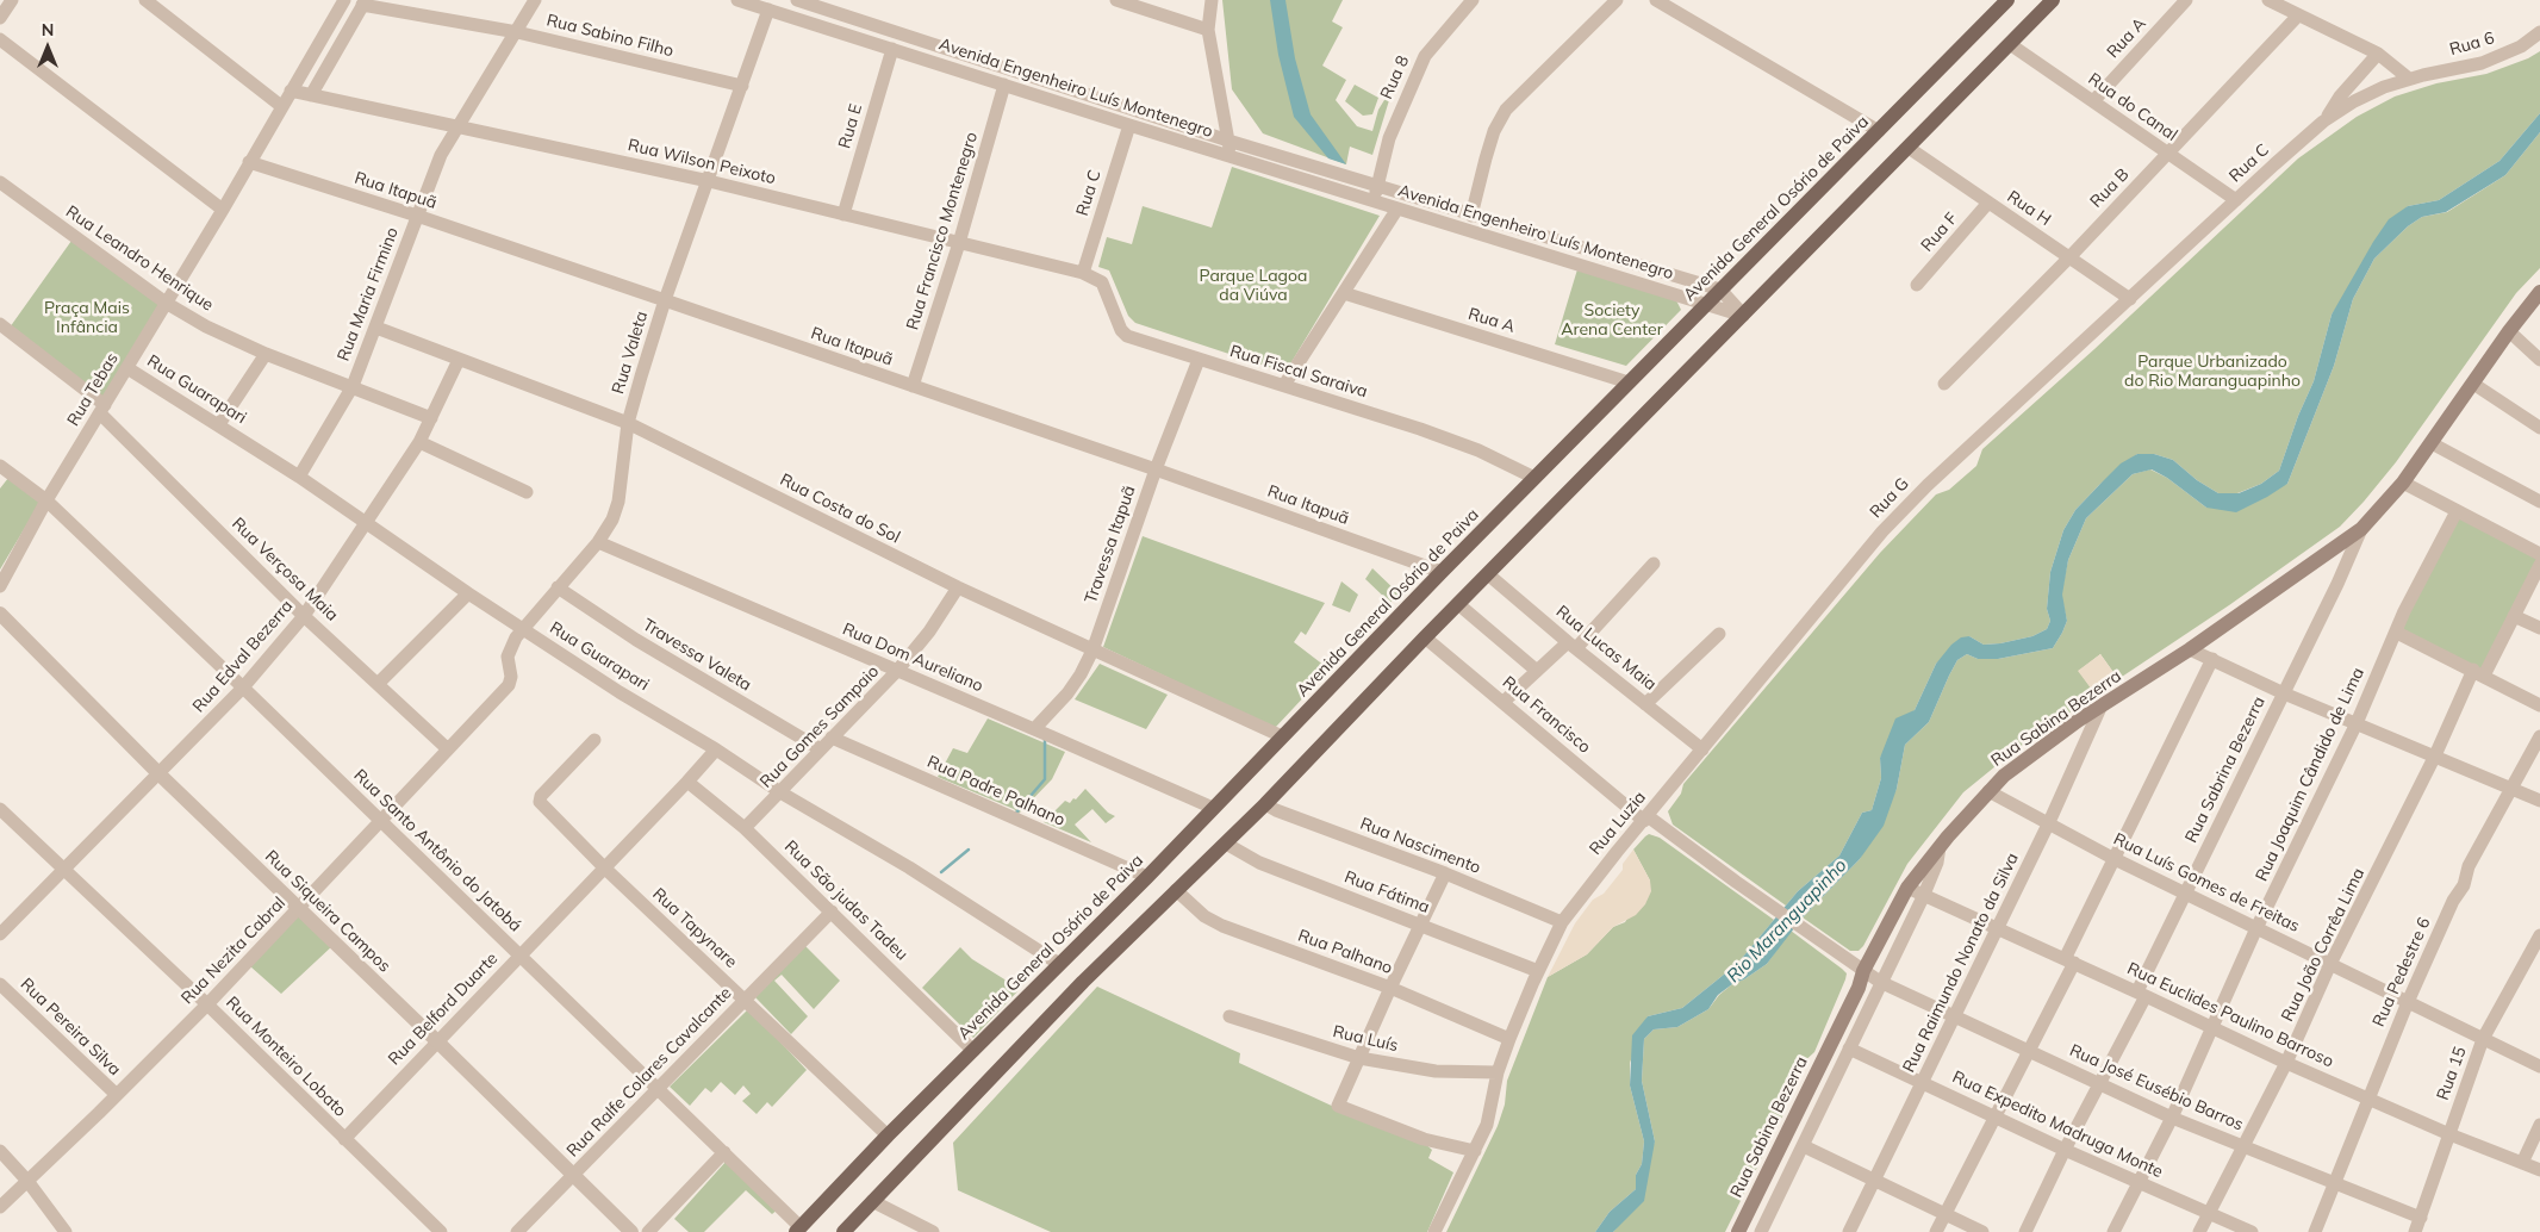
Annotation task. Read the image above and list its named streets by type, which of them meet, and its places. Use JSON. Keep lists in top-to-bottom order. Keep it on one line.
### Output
{"streets":{"main road":["Avenida General Osório de Paiva","Rua Sabina Bezerra"],"street":["Rua Sabino Filho","Rua A","Rua 6","Rua 8","Avenida Engenheiro Luís Montenegro","Rua do Canal","Rua E","Rua Wilson Peixoto","Rua C","Rua B","Rua Itapuã","Rua H","Rua Francisco Montenegro","Rua F","Rua Leandro Henrique","Rua Maria Firmino","Rua Valeta","Rua Fiscal Saraiva","Rua Tebas","Rua Guarapari","Rua G","Rua Costa do Sol","Travessa Itapuã","Rua Verçosa Maia","Rua Lucas Maia","Travessa Valeta","Rua Edval Bezerra","Rua Dom Aureliano","Rua Francisco","Rua Gomes Sampaio","Rua Sabrina Bezerra","Rua Joaquim Cândido de Lima","Rua Padre Palhano","Rua Luzia","Rua Nascimento","Rua Santo Antônio do Jatobá","Rua Luís Gomes de Freitas","Rua Fátima","Rua São judas Tadeu","Rua Siqueira Campos","Rua Tapynare","Rua João Corrêa Lima","Rua Nezita Cabral","Rua Palhano","Rua Raimundo Nonato da Silva","Rua Pedestre 6","Rua Belford Duarte","Rua Euclides Paulino Barroso","Rua Pereira Silva","Rua Luís","Rua Monteiro Lobato","Rua Ralfe Colares Cavalcante","Rua 15","Rua José Eusébio Barros","Rua Expedito Madruga Monte"]},"crossings":[["Rua Sabino Filho","Rua Maria Firmino"],["Rua Sabino Filho","Rua Valeta"],["Rua A","Rua do Canal"],["Rua A","Avenida General Osório de Paiva"],["Rua 6","Rua C"],["Rua 8","Avenida Engenheiro Luís Montenegro"],["Avenida Engenheiro Luís Montenegro","Rua E"],["Avenida Engenheiro Luís Montenegro","Rua C"],["Avenida Engenheiro Luís Montenegro","Avenida General Osório de Paiva"],["Avenida Engenheiro Luís Montenegro","Rua Francisco Montenegro"],["Avenida Engenheiro Luís Montenegro","Rua Valeta"],["Rua do Canal","Rua C"],["Rua do Canal","Rua B"],["Rua E","Rua Wilson Peixoto"],["Rua Wilson Peixoto","Rua C"],["Rua Wilson Peixoto","Rua Francisco Montenegro"],["Rua Wilson Peixoto","Rua Maria Firmino"],["Rua Wilson Peixoto","Rua Valeta"],["Rua Wilson Peixoto","Rua Fiscal Saraiva"],["Rua C","Rua H"],["Rua C","Rua Fiscal Saraiva"],["Rua C","Rua G"],["Rua B","Rua H"],["Rua Itapuã","Avenida General Osório de Paiva"],["Rua Itapuã","Rua Francisco Montenegro"],["Rua Itapuã","Rua Maria Firmino"],["Rua Itapuã","Rua Valeta"],["Rua Itapuã","Rua Tebas"],["Rua Itapuã","Travessa Itapuã"],["Avenida General Osório de Paiva","Rua Fiscal Saraiva"],["Avenida General Osório de Paiva","Rua Guarapari"],["Avenida General Osório de Paiva","Rua Costa do Sol"],["Avenida General Osório de Paiva","Rua Dom Aureliano"],["Avenida General Osório de Paiva","Rua Padre Palhano"],["Avenida General Osório de Paiva","Rua Santo Antônio do Jatobá"],["Avenida General Osório de Paiva","Rua São judas Tadeu"],["Avenida General Osório de Paiva","Rua Tapynare"],["Rua H","Rua F"],["Rua H","Rua G"],["Rua Leandro Henrique","Rua Maria Firmino"],["Rua Leandro Henrique","Rua Tebas"],["Rua Leandro Henrique","Rua Edval Bezerra"],["Rua Maria Firmino","Rua Guarapari"],["Rua Maria Firmino","Rua Costa do Sol"],["Rua Valeta","Rua Guarapari"],["Rua Valeta","Rua Costa do Sol"],["Rua Valeta","Travessa Valeta"],["Rua Valeta","Rua Dom Aureliano"],["Rua Valeta","Rua Nezita Cabral"],["Rua Fiscal Saraiva","Travessa Itapuã"],["Rua Tebas","Rua Guarapari"],["Rua Tebas","Rua Verçosa Maia"],["Rua Tebas","Rua Santo Antônio do Jatobá"],["Rua Guarapari","Rua Edval Bezerra"],["Rua Guarapari","Rua Gomes Sampaio"],["Rua Guarapari","Rua Belford Duarte"],["Rua G","Rua Lucas Maia"],["Rua G","Rua Luzia"],["Rua Costa do Sol","Travessa Itapuã"],["Rua Costa do Sol","Rua Edval Bezerra"],["Rua Costa do Sol","Rua Gomes Sampaio"],["Travessa Itapuã","Rua Dom Aureliano"],["Rua Verçosa Maia","Rua Edval Bezerra"],["Rua Verçosa Maia","Rua Nezita Cabral"],["Rua Lucas Maia","Rua Luzia"],["Travessa Valeta","Rua Gomes Sampaio"],["Rua Edval Bezerra","Rua Santo Antônio do Jatobá"],["Rua Edval Bezerra","Rua Siqueira Campos"],["Rua Edval Bezerra","Rua Monteiro Lobato"],["Rua Dom Aureliano","Rua Gomes Sampaio"],["Rua Francisco","Rua Sabina Bezerra"],["Rua Francisco","Rua Luzia"],["Rua Francisco","Rua José Eusébio Barros"],["Rua Sabina Bezerra","Rua Sabrina Bezerra"],["Rua Sabina Bezerra","Rua Luís Gomes de Freitas"],["Rua Sabina Bezerra","Rua Raimundo Nonato da Silva"],["Rua Sabina Bezerra","Rua Euclides Paulino Barroso"],["Rua Gomes Sampaio","Rua Padre Palhano"],["Rua Gomes Sampaio","Rua São judas Tadeu"],["Rua Sabrina Bezerra","Rua Luís Gomes de Freitas"],["Rua Sabrina Bezerra","Rua Euclides Paulino Barroso"],["Rua Sabrina Bezerra","Rua José Eusébio Barros"],["Rua Sabrina Bezerra","Rua Expedito Madruga Monte"],["Rua Joaquim Cândido de Lima","Rua Luís Gomes de Freitas"],["Rua Joaquim Cândido de Lima","Rua Euclides Paulino Barroso"],["Rua Joaquim Cândido de Lima","Rua José Eusébio Barros"],["Rua Joaquim Cândido de Lima","Rua Expedito Madruga Monte"],["Rua Luzia","Rua Nascimento"],["Rua Santo Antônio do Jatobá","Rua Nezita Cabral"],["Rua Santo Antônio do Jatobá","Rua Belford Duarte"],["Rua Santo Antônio do Jatobá","Rua Ralfe Colares Cavalcante"],["Rua Luís Gomes de Freitas","Rua João Corrêa Lima"],["Rua Luís Gomes de Freitas","Rua Raimundo Nonato da Silva"],["Rua Luís Gomes de Freitas","Rua Pedestre 6"],["Rua Luís Gomes de Freitas","Rua 15"],["Rua São judas Tadeu","Rua Belford Duarte"],["Rua São judas Tadeu","Rua Ralfe Colares Cavalcante"],["Rua Siqueira Campos","Rua Nezita Cabral"],["Rua Siqueira Campos","Rua Belford Duarte"],["Rua Siqueira Campos","Rua Ralfe Colares Cavalcante"],["Rua Tapynare","Rua Belford Duarte"],["Rua Tapynare","Rua Ralfe Colares Cavalcante"],["Rua João Corrêa Lima","Rua Euclides Paulino Barroso"],["Rua João Corrêa Lima","Rua José Eusébio Barros"],["Rua João Corrêa Lima","Rua Expedito Madruga Monte"],["Rua Nezita Cabral","Rua Pereira Silva"],["Rua Nezita Cabral","Rua Monteiro Lobato"],["Rua Raimundo Nonato da Silva","Rua Euclides Paulino Barroso"],["Rua Raimundo Nonato da Silva","Rua José Eusébio Barros"],["Rua Raimundo Nonato da Silva","Rua Expedito Madruga Monte"],["Rua Pedestre 6","Rua Euclides Paulino Barroso"],["Rua Pedestre 6","Rua José Eusébio Barros"],["Rua Belford Duarte","Rua Monteiro Lobato"],["Rua Euclides Paulino Barroso","Rua 15"],["Rua 15","Rua José Eusébio Barros"]],"water":["Rio Maranguapinho"],"parks":["Parque Lagoa da Viúva","Praça Mais Infância","Society Arena Center","Parque Urbanizado do Rio Maranguapinho"],"north":"top"}
